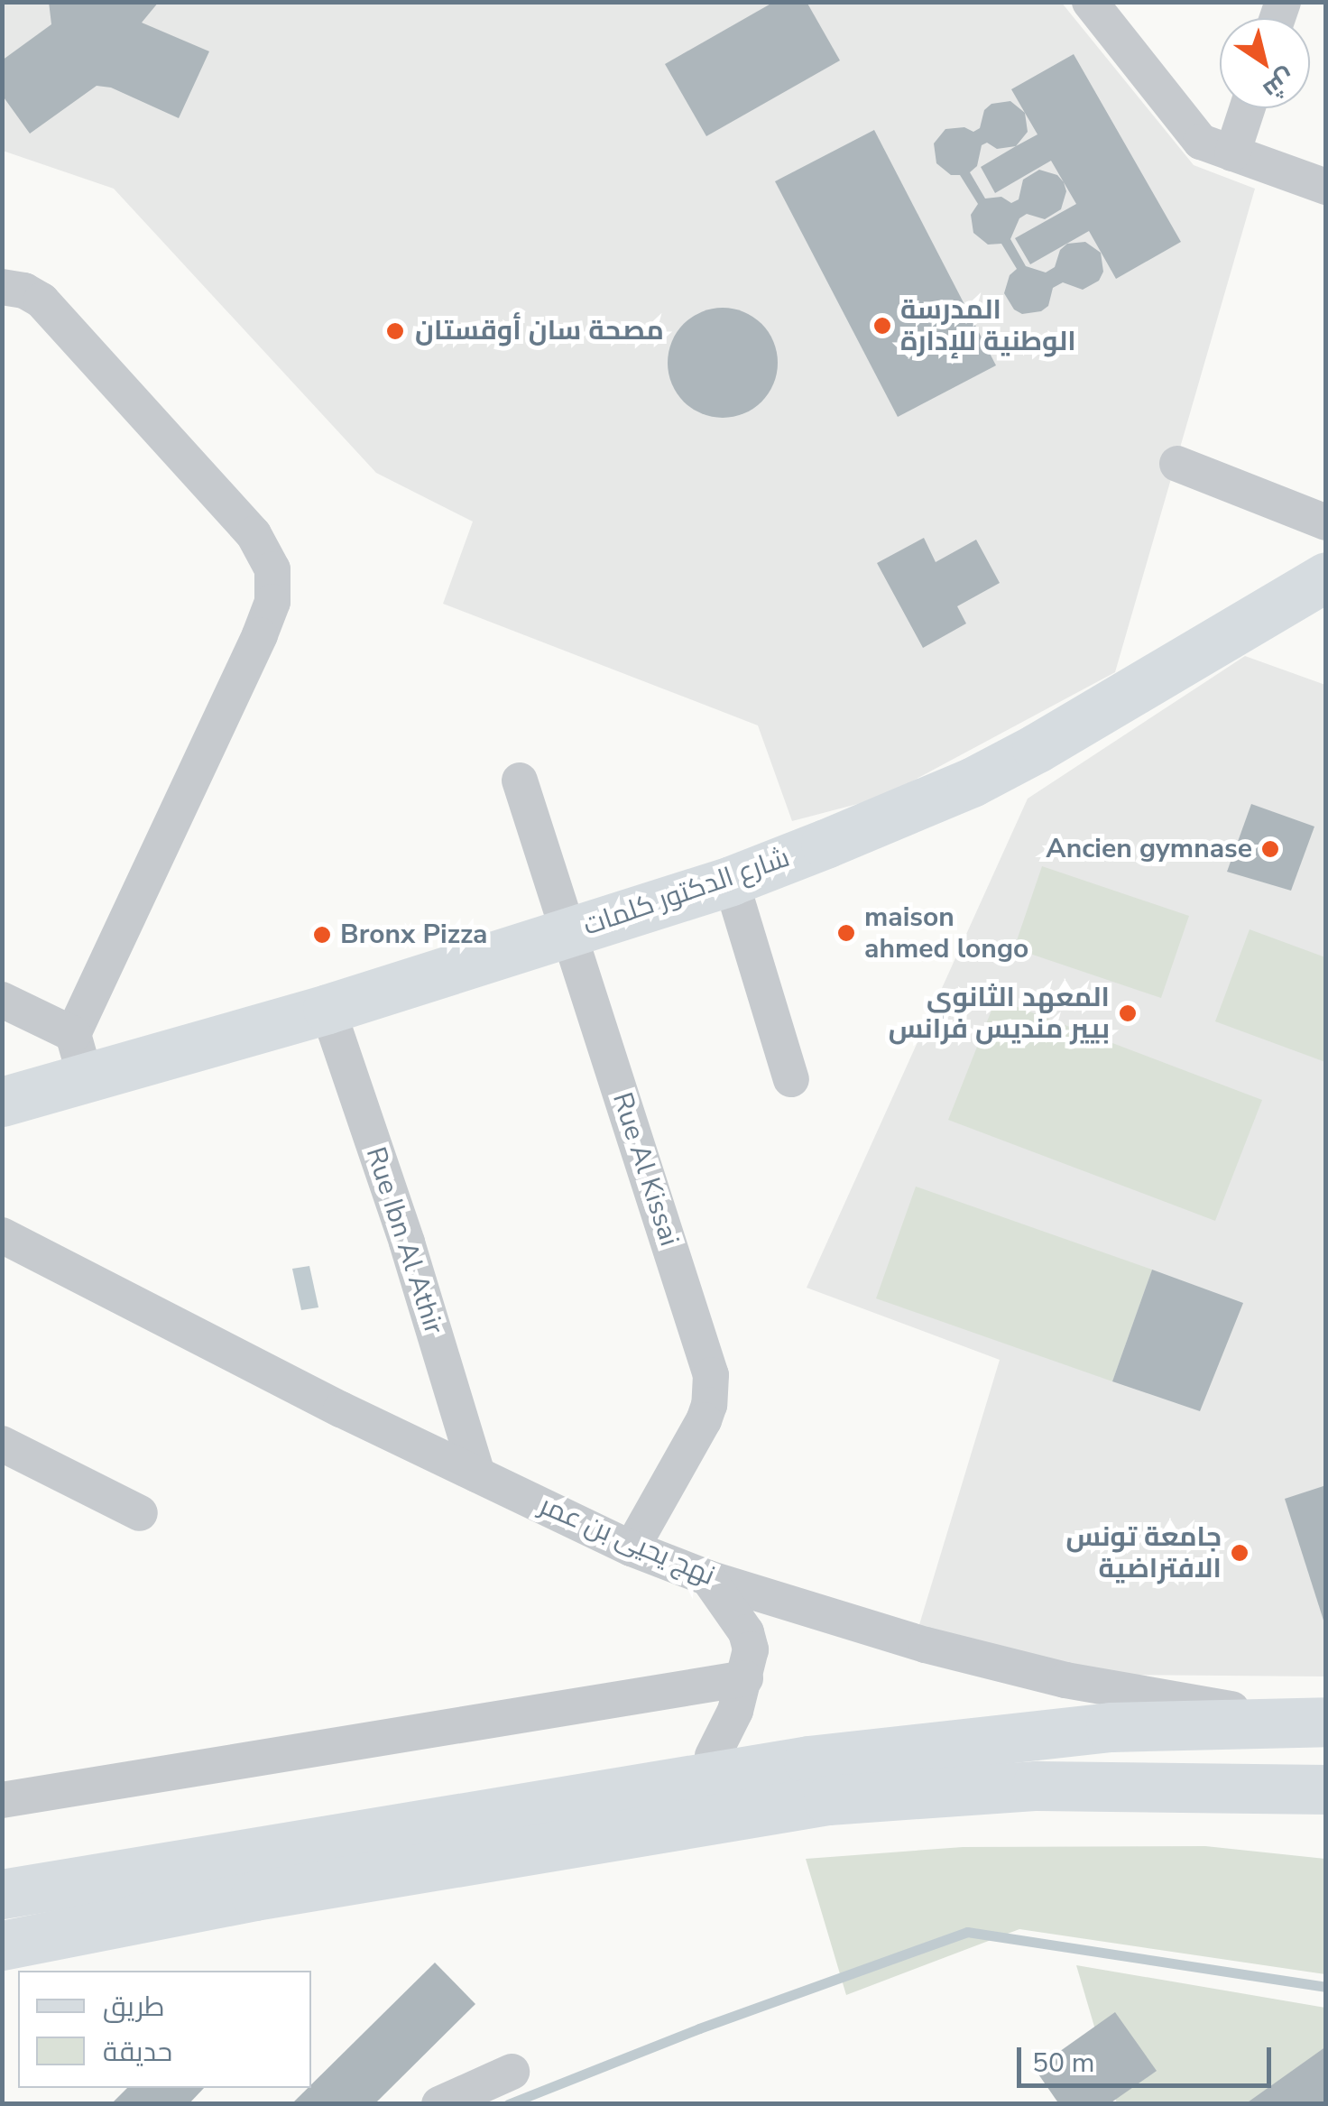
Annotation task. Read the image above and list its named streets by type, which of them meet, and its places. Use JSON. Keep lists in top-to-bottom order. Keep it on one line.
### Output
{"streets":{"main road":["شارع الدكتور كلمات"],"street":["Rue Al Kissai","Rue Ibn Al Athir","نهج يحيى بن عمر"]},"crossings":[["شارع الدكتور كلمات","Rue Al Kissai"],["شارع الدكتور كلمات","Rue Ibn Al Athir"],["Rue Al Kissai","نهج يحيى بن عمر"],["Rue Ibn Al Athir","نهج يحيى بن عمر"]],"places":["المدرسة الوطنية للإدارة","مصحة سان أوقستان","Ancien gymnase","maison ahmed longo","Bronx Pizza","المعهد الثانوي بيير منديس فرانس","جامعة تونس الافتراضية"],"legend":["طريق","حديقة"],"scale_bar":"50 m","north":"bottom right"}
